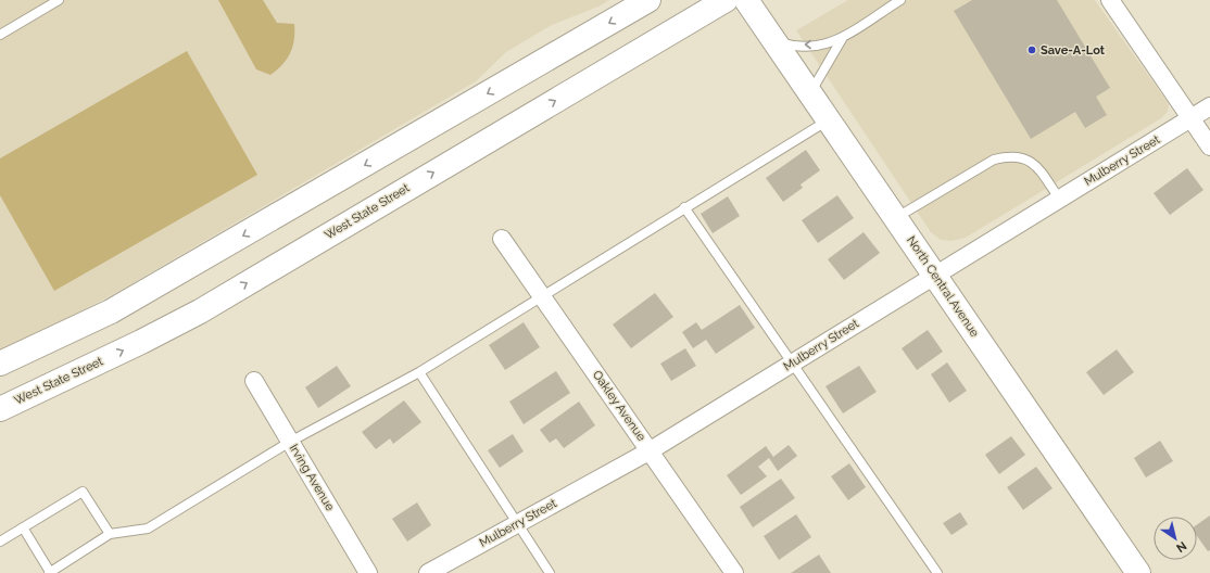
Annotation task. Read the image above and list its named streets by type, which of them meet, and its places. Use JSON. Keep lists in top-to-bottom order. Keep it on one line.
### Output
{"streets":{"main road":["West State Street","North Central Avenue"],"street":["Mulberry Street","Oakley Avenue","Irving Avenue"]},"crossings":[["Mulberry Street","North Central Avenue"],["Mulberry Street","Oakley Avenue"]],"places":["Save-A-Lot"],"north":"bottom right"}
